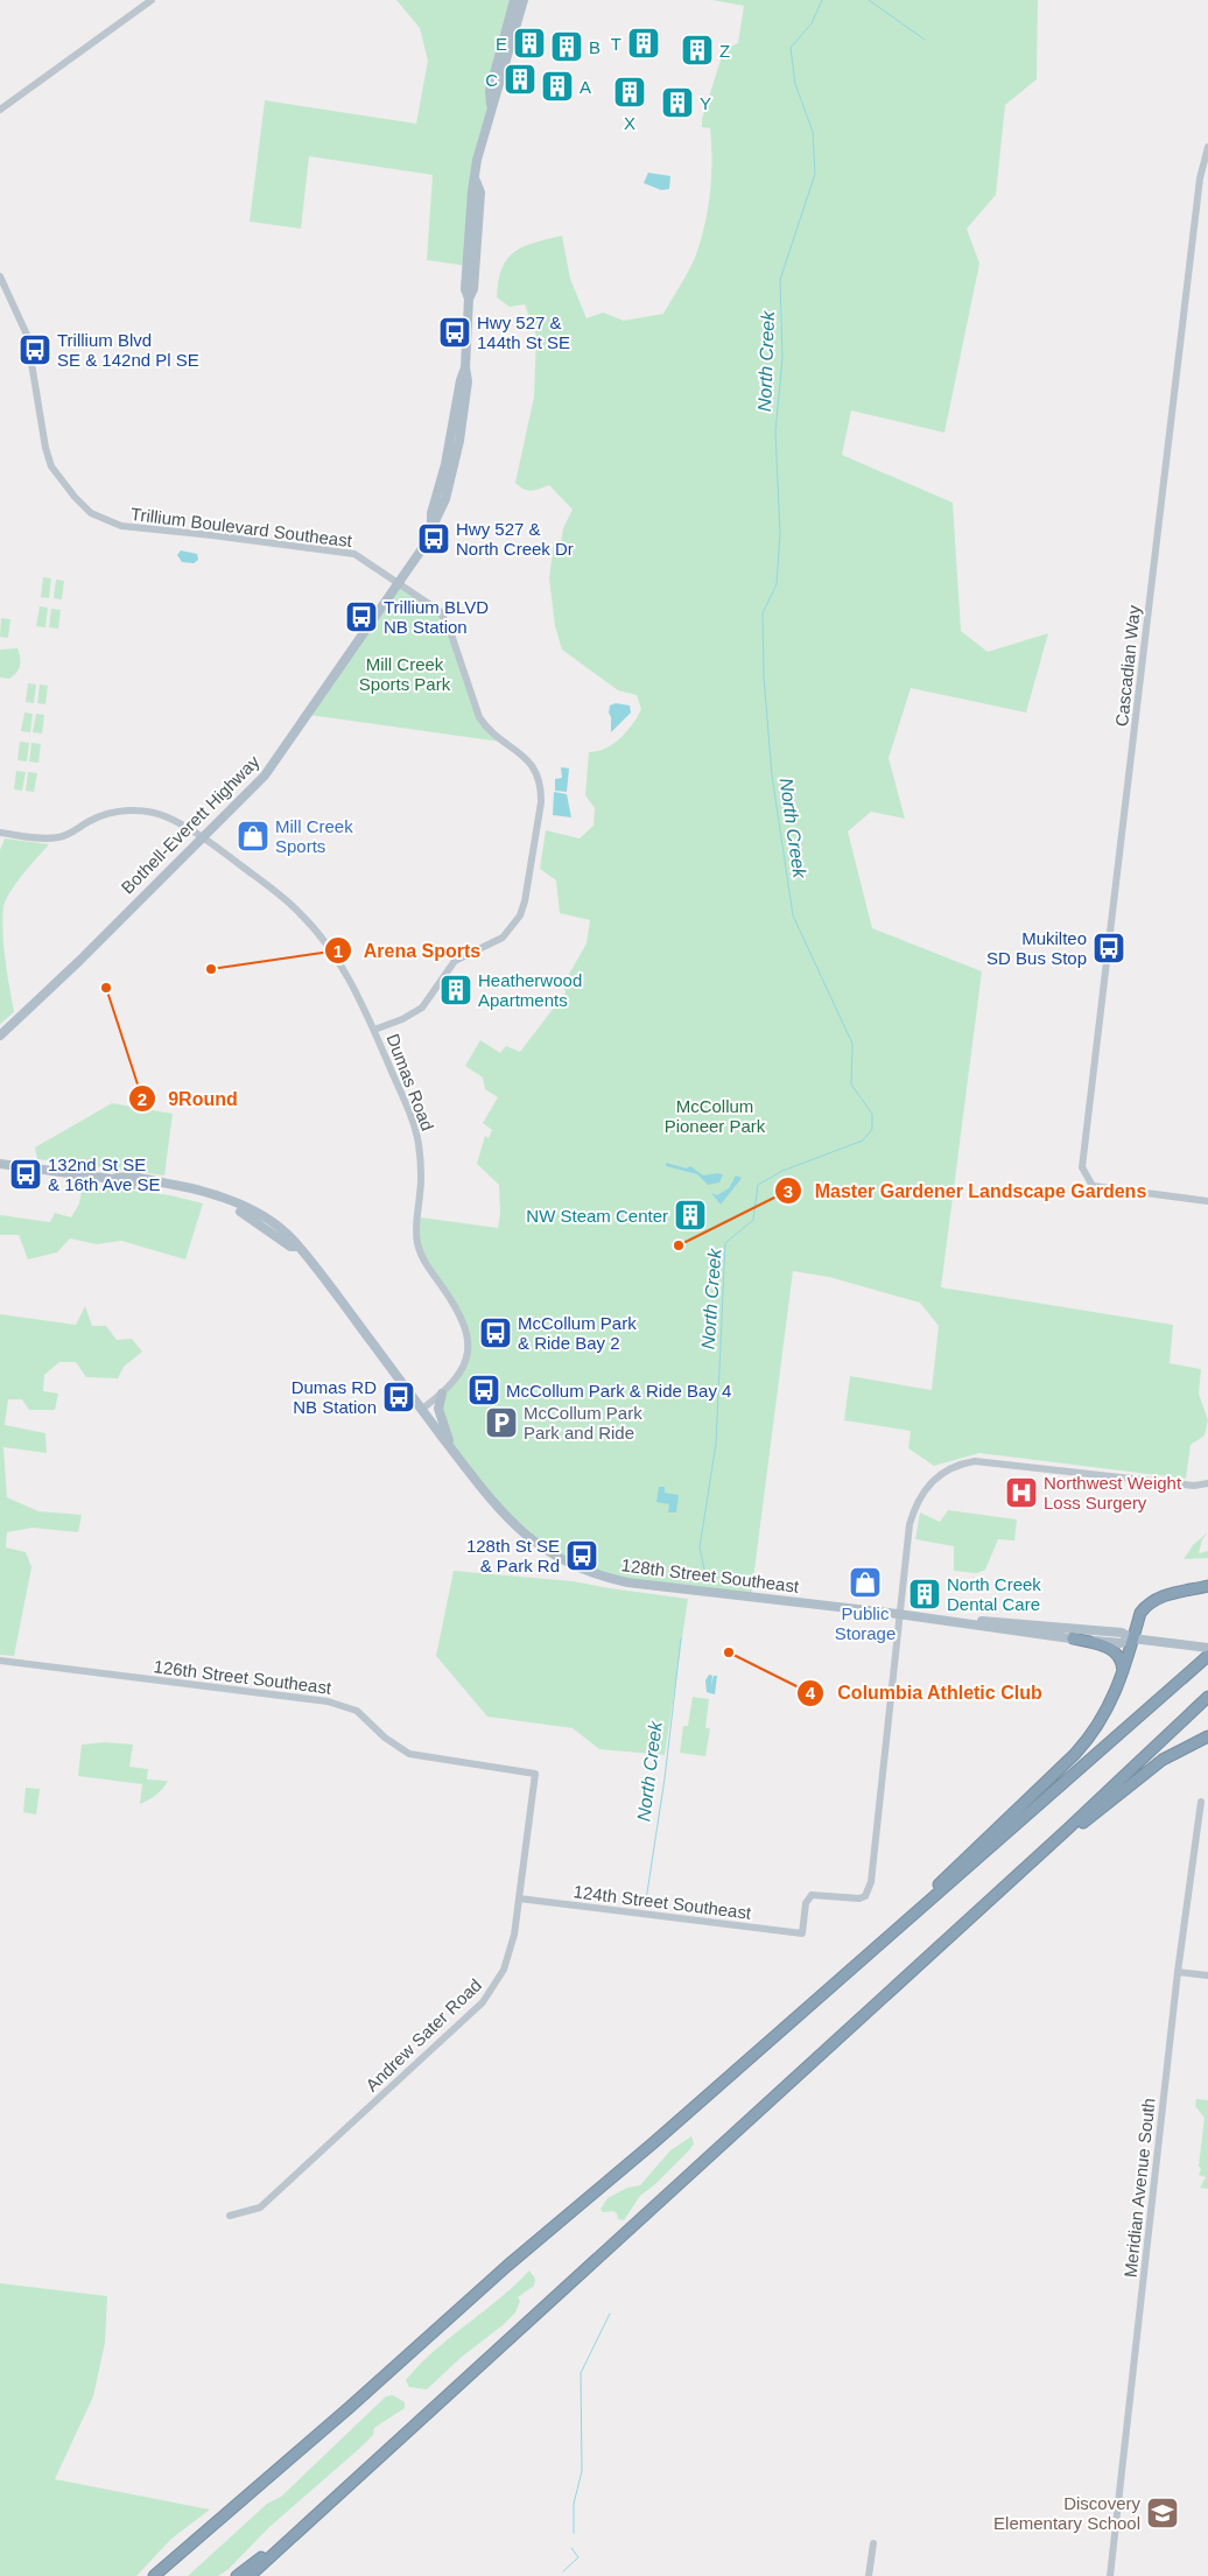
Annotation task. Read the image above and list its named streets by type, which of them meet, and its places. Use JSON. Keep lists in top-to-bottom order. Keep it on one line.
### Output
{"streets":{"main road":["Bothell-Everett Highway","128th Street Southeast"],"street":["Trillium Boulevard Southeast","Cascadian Way","Dumas Road","126th Street Southeast","124th Street Southeast","Andrew Sater Road","Meridian Avenue South"]},"crossings":[["Trillium Boulevard Southeast","Bothell-Everett Highway"],["Trillium Boulevard Southeast","Dumas Road"],["Bothell-Everett Highway","Dumas Road"],["Dumas Road","128th Street Southeast"],["128th Street Southeast","124th Street Southeast"],["126th Street Southeast","Andrew Sater Road"],["124th Street Southeast","Andrew Sater Road"]],"water":["North Creek"],"parks":["Mill Creek Sports Park","McCollum Pioneer Park"],"places":{"building":["E","T","B","Z","C","A","X","Y","Heatherwood Apartments","NW Steam Center","North Creek Dental Care"],"bus stop":["Hwy 527 & 144th St SE","Trillium Blvd SE & 142nd Pl SE","Hwy 527 & North Creek Dr","Trillium BLVD NB Station","Mukilteo SD Bus Stop","132nd St SE & 16th Ave SE","McCollum Park & Ride Bay 2","McCollum Park & Ride Bay 4","Dumas RD NB Station","128th St SE & Park Rd"],"shop":["Mill Creek Sports","Public Storage"],"other":["Arena Sports","9Round","Master Gardener Landscape Gardens","Columbia Athletic Club"],"parking":["McCollum Park Park and Ride"],"hospital":["Northwest Weight Loss Surgery"],"school or university":["Discovery Elementary School"]}}
